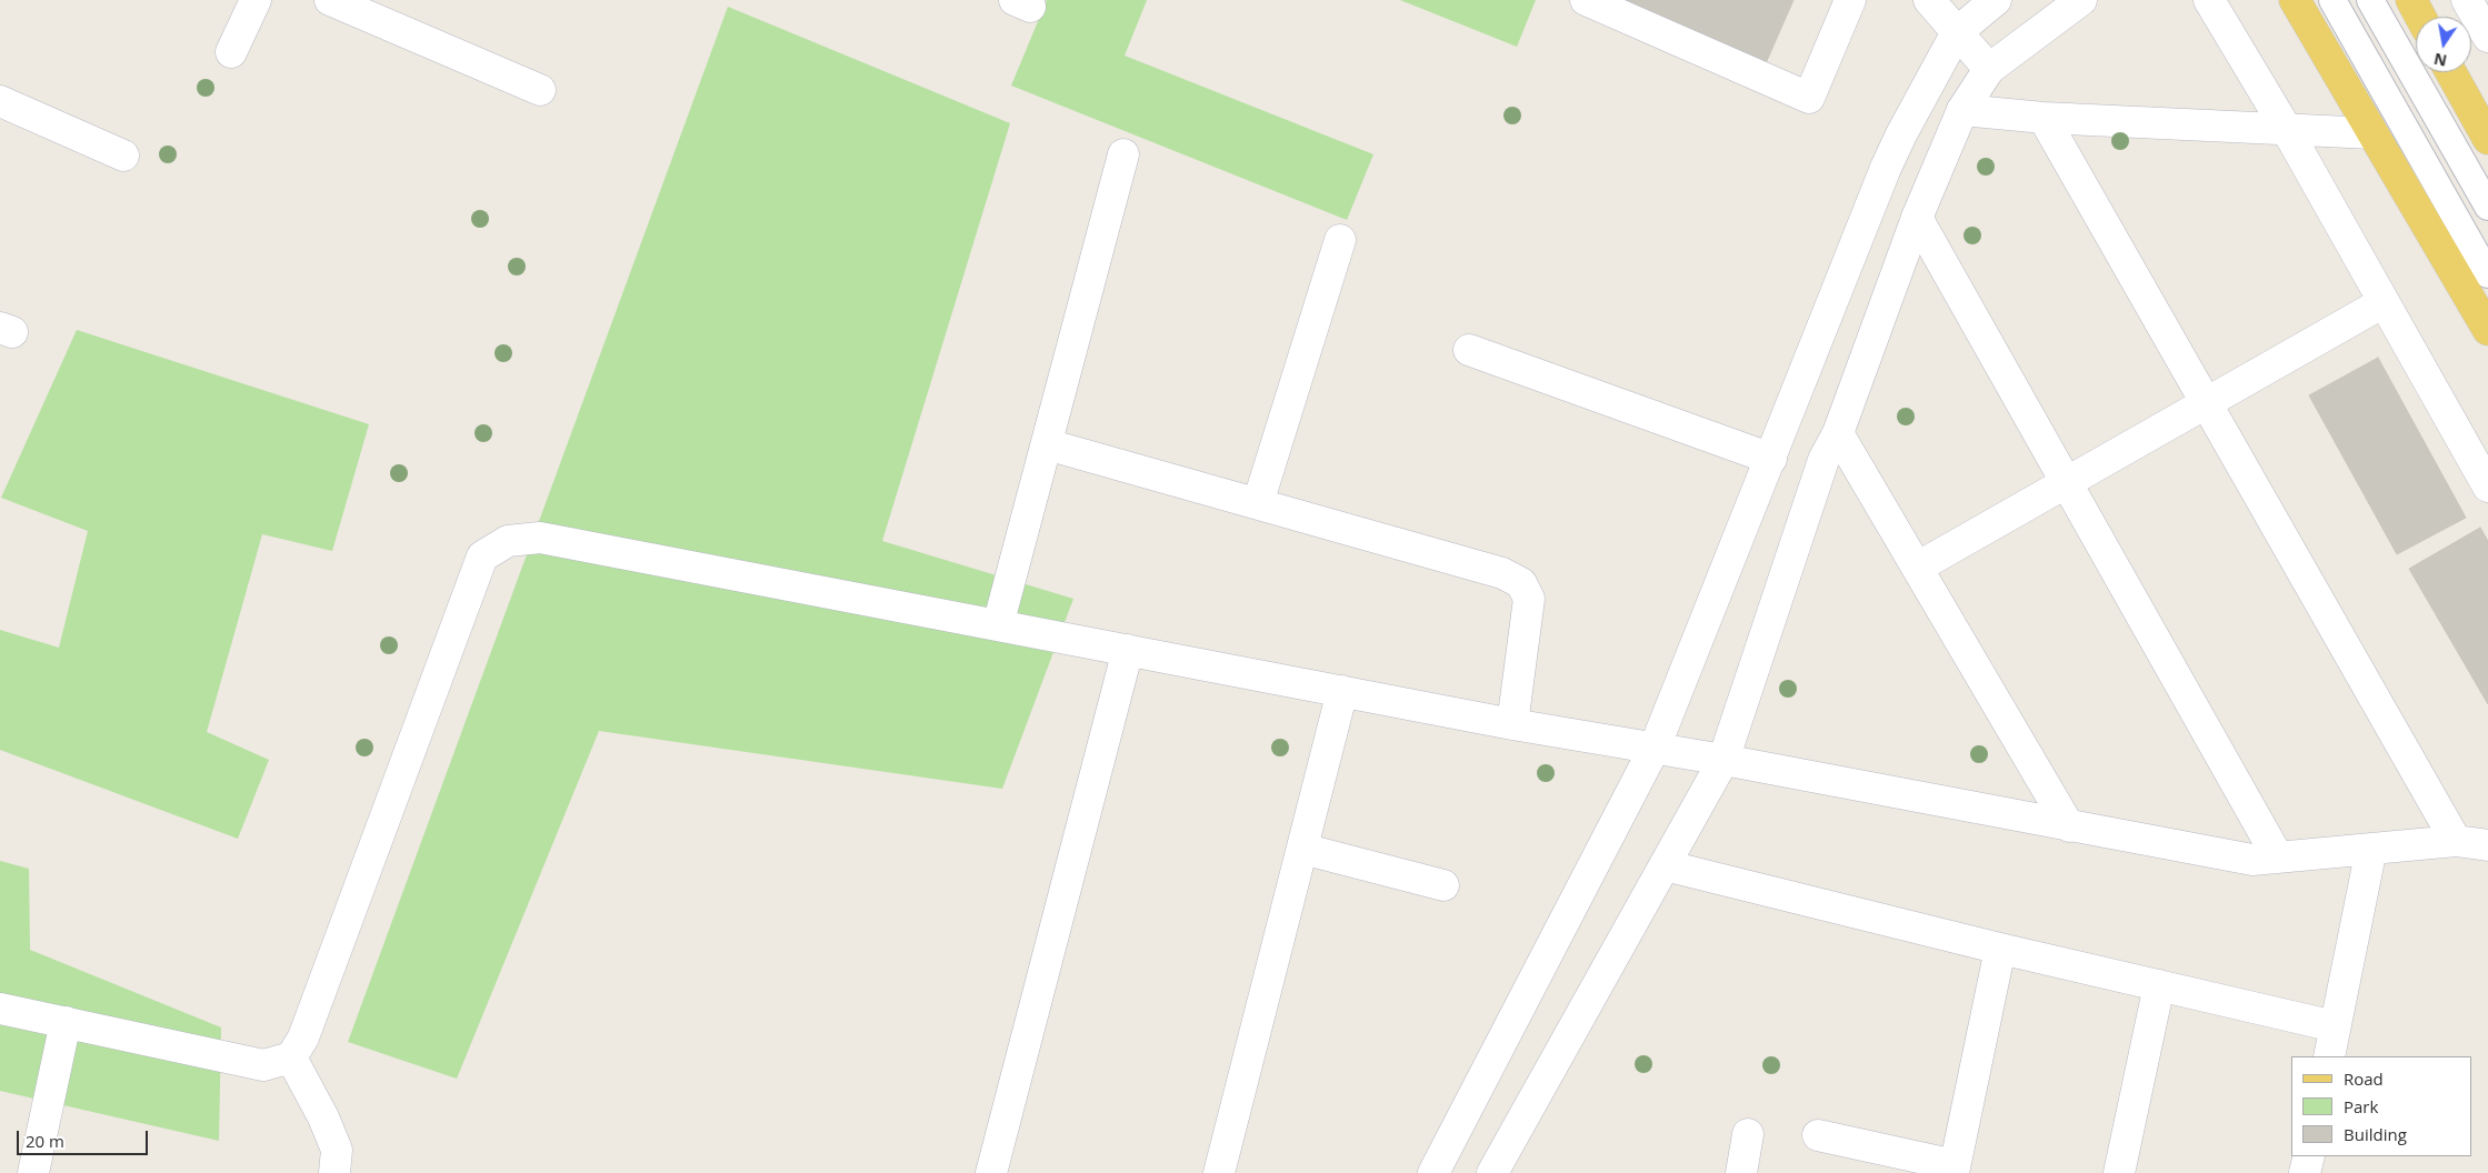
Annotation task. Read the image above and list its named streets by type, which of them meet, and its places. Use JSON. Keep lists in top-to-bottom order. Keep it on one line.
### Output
{"legend":["Road","Park","Building"],"scale_bar":"20 m","north":"bottom"}
